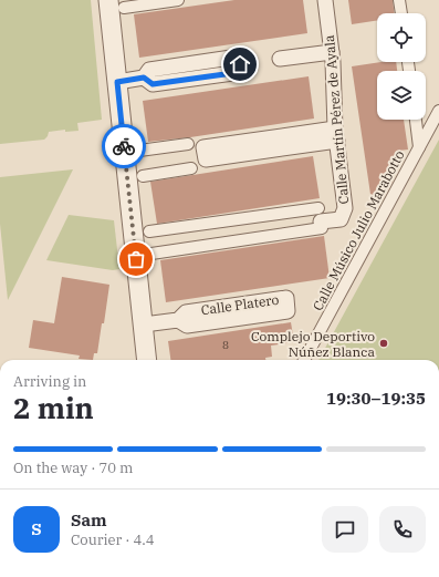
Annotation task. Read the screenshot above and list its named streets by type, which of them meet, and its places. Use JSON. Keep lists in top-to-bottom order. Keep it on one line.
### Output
{"streets":{"street":["Calle Martín Pérez de Ayala","Calle Músico Julio Marabotto","Calle Platero"]},"places":["Complejo Deportivo Núñez Blanca"],"house_numbers":["8"],"page":{"heading":["2 min","Arriving in","19:30–19:35"],"panel":["Sam","Courier · 4.4"],"bar":"On the way · 70 m","round":"S"}}
